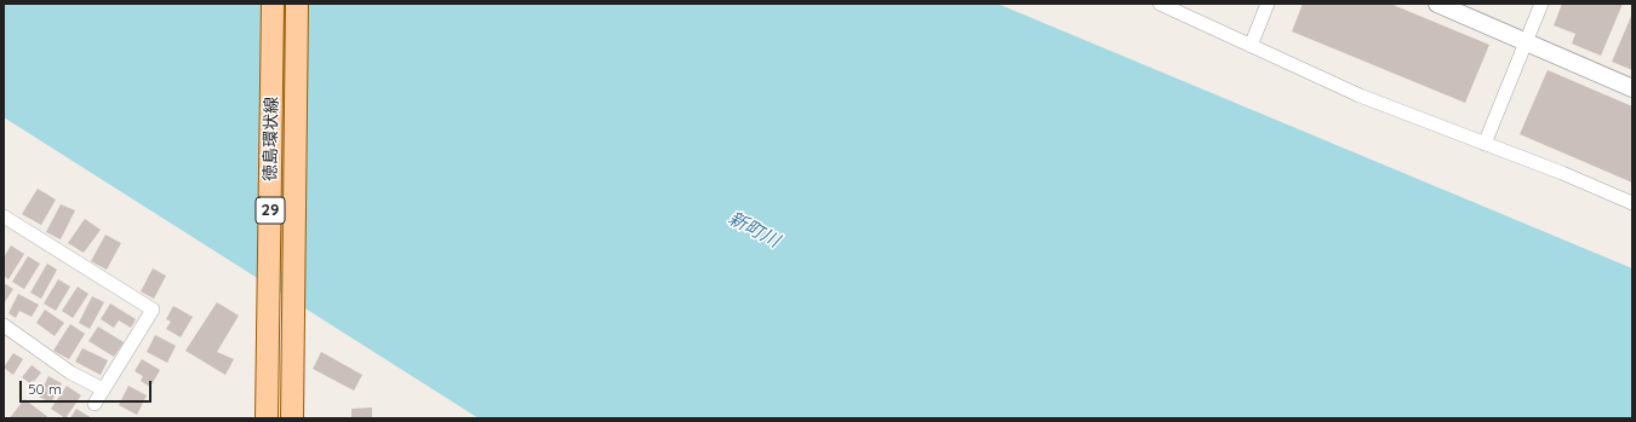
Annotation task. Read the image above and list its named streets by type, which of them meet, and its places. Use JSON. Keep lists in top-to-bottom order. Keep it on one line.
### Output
{"streets":{"main road":["徳島環状線","29"]},"water":["新町川"],"scale_bar":"50 m"}
